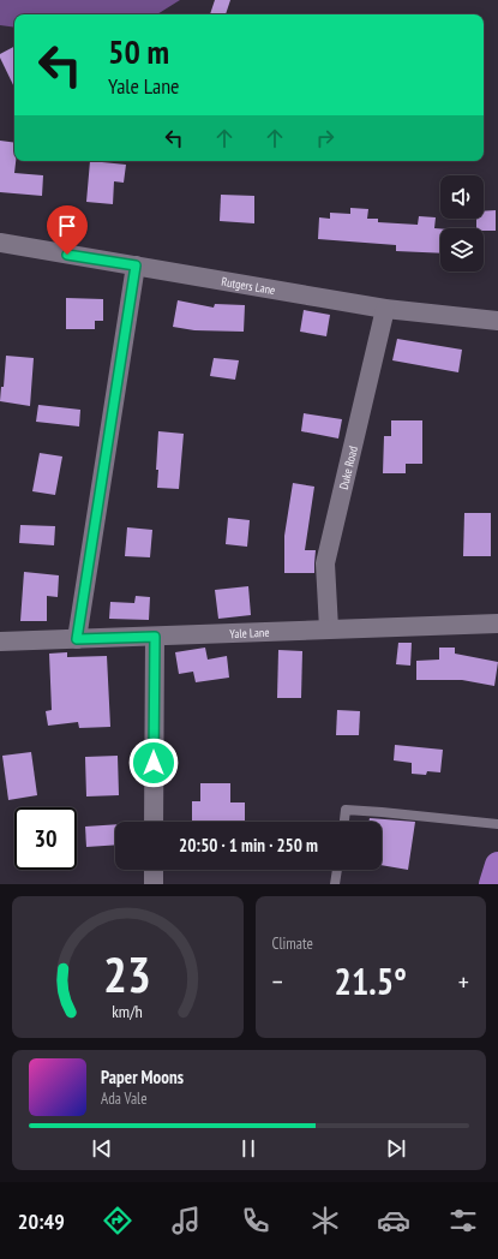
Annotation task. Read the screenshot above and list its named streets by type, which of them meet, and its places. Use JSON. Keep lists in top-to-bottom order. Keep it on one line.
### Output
{"streets":{"street":["Rutgers Lane","Duke Road","Yale Lane"]},"crossings":[["Rutgers Lane","Duke Road"],["Duke Road","Yale Lane"]],"page":{"turn":["50 m","Yale Lane"],"limit":"30","trip":"20:50 · 1 min · 250 m","tile":"Climate","heat":["−","21.5°","+"],"song":["Paper Moons","Ada Vale"],"tabs":"20:49","gauge":["23","km/h"]}}
